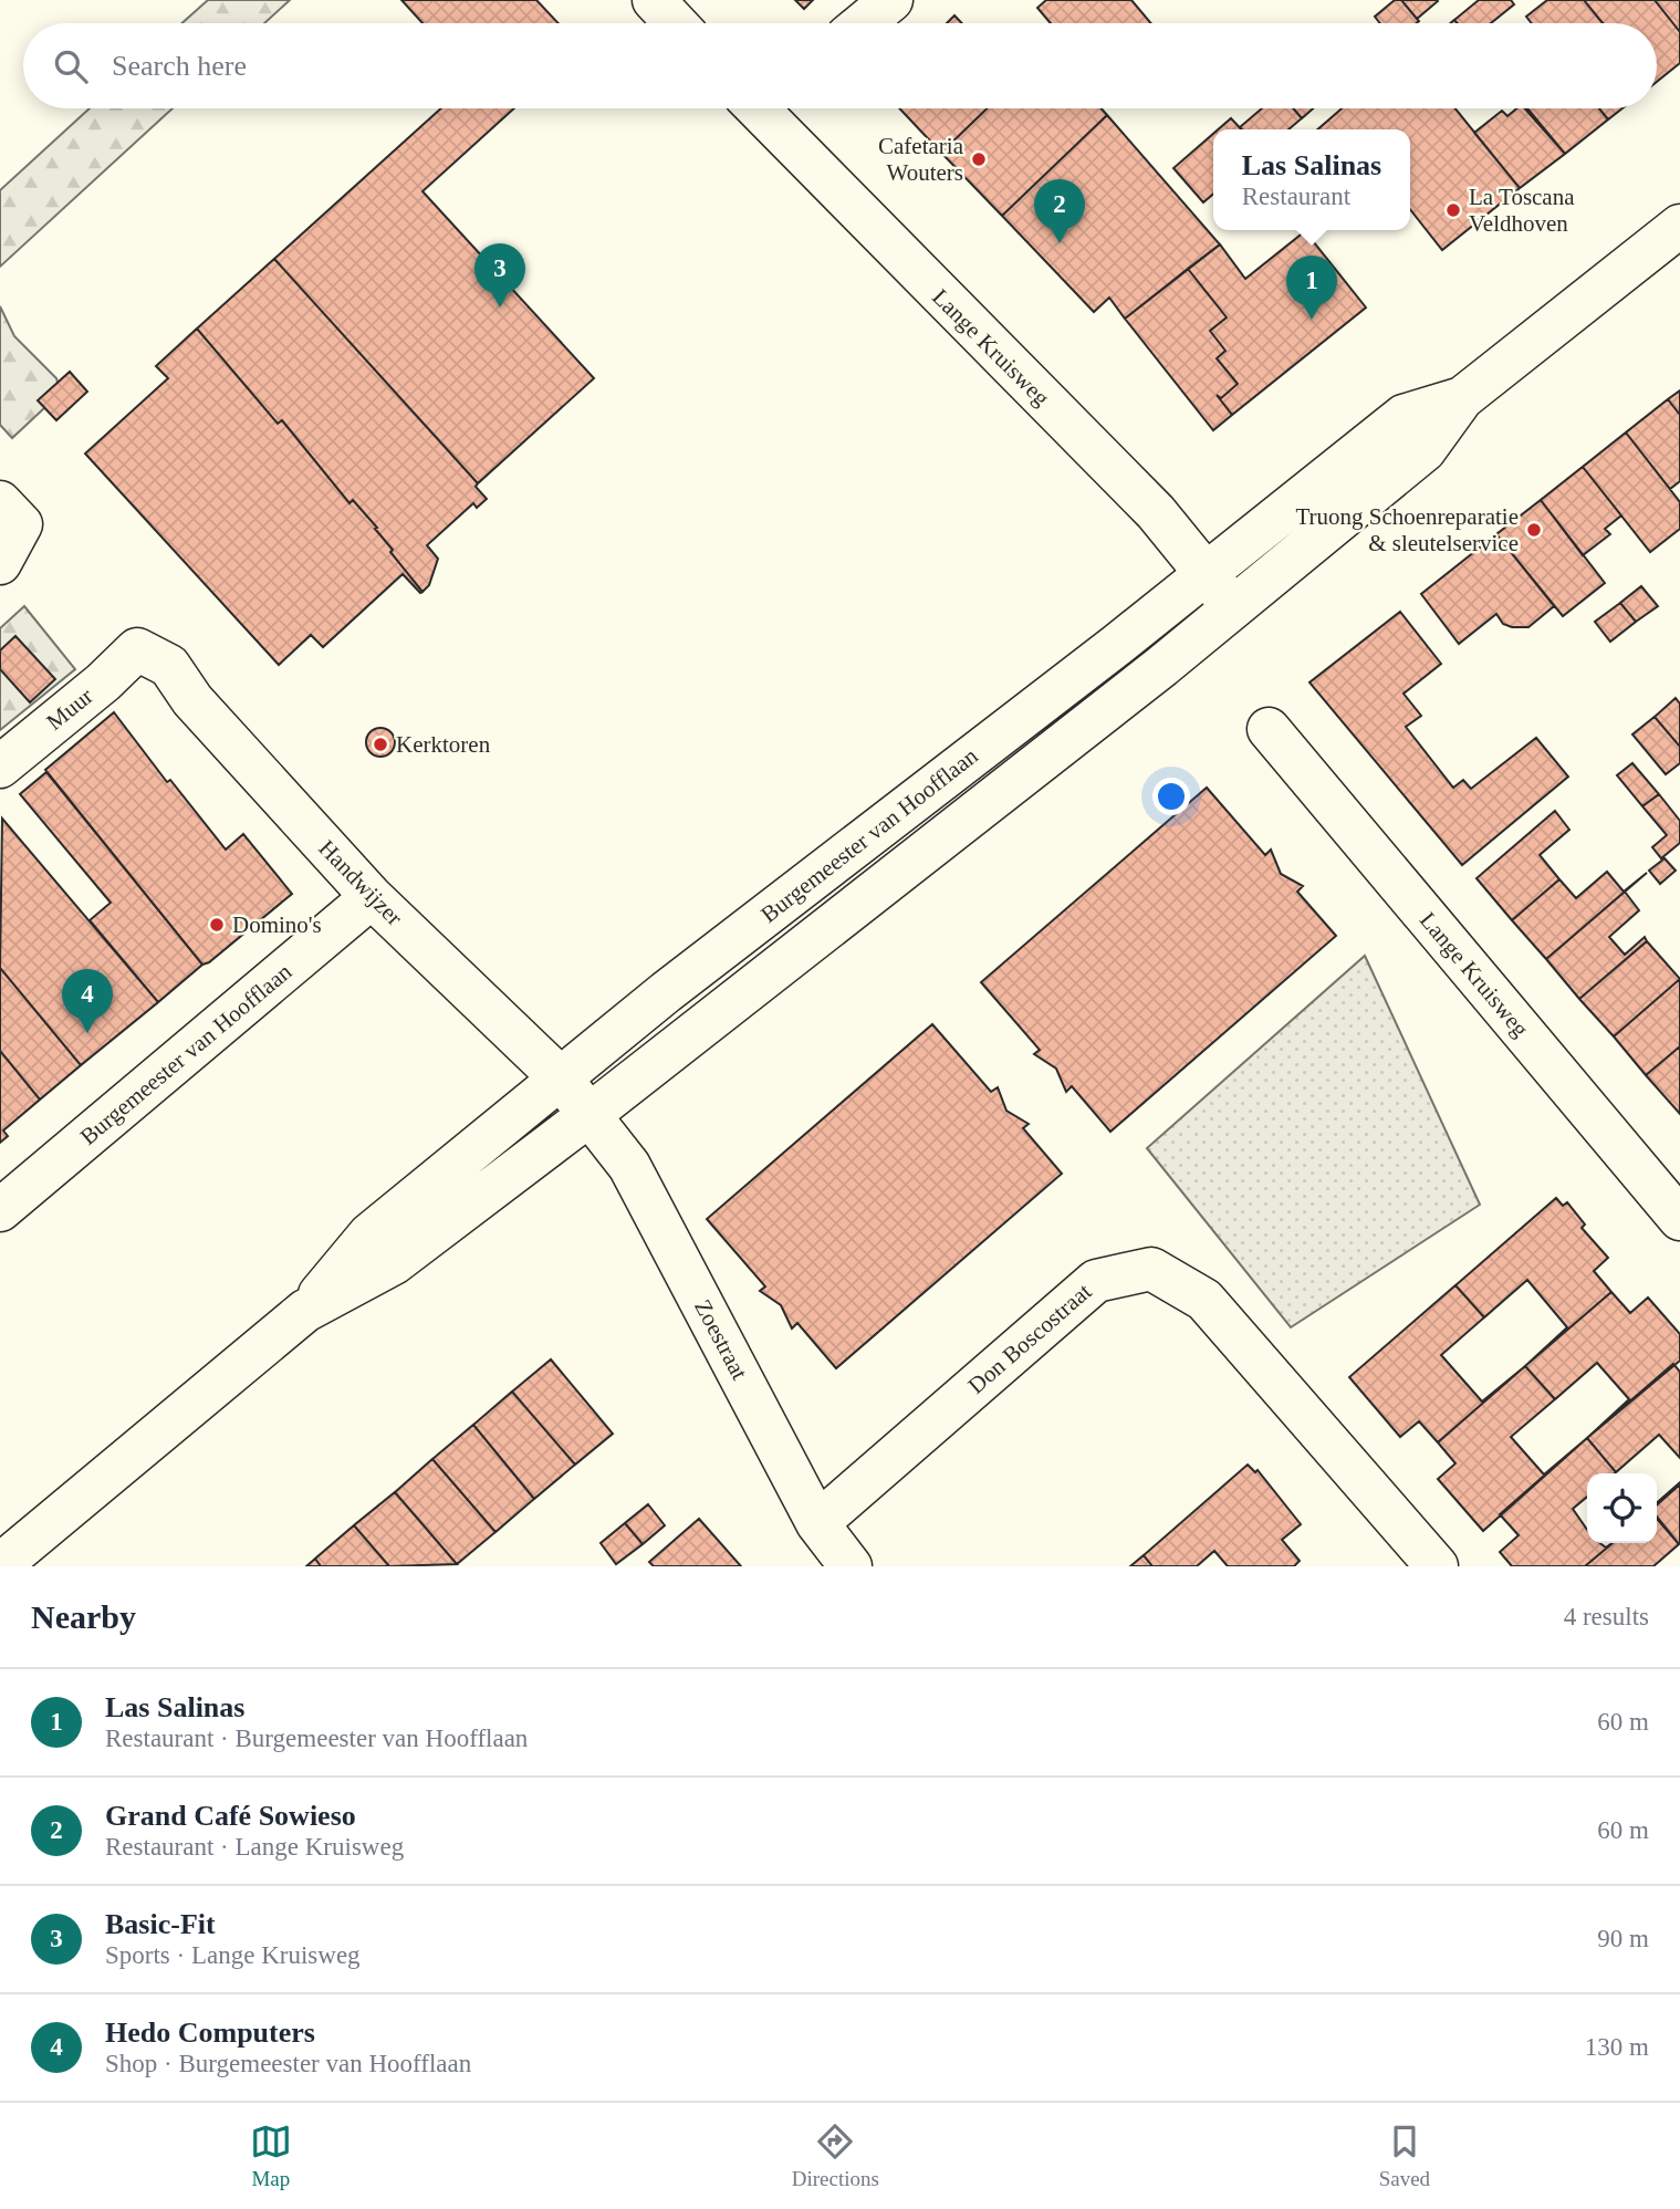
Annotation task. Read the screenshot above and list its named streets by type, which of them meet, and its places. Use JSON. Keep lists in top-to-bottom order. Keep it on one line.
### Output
{"streets":{"street":["Lange Kruisweg","Muur","Burgemeester van Hoofflaan","Handwijzer","Don Boscostraat","Zoestraat"]},"crossings":[["Lange Kruisweg","Burgemeester van Hoofflaan"],["Muur","Handwijzer"],["Burgemeester van Hoofflaan","Handwijzer"],["Burgemeester van Hoofflaan","Zoestraat"],["Handwijzer","Zoestraat"],["Don Boscostraat","Zoestraat"]],"places":["Cafetaria Wouters","La Toscana Veldhoven","Truong Schoenreparatie & sleutelservice","Kerktoren","Domino's"],"page":{"search":"Search here","popup":["Las Salinas","Restaurant"],"pins":["2","3","1","4"],"heading":["Nearby","4 results"],"list":[{"mark":"1","name":"Las Salinas","note":"Restaurant · Burgemeester van Hoofflaan","value":"60 m"},{"mark":"2","name":"Grand Café Sowieso","note":"Restaurant · Lange Kruisweg","value":"60 m"},{"mark":"3","name":"Basic-Fit","note":"Sports · Lange Kruisweg","value":"90 m"},{"mark":"4","name":"Hedo Computers","note":"Shop · Burgemeester van Hoofflaan","value":"130 m"}],"nav":["Map","Directions","Saved"]}}
